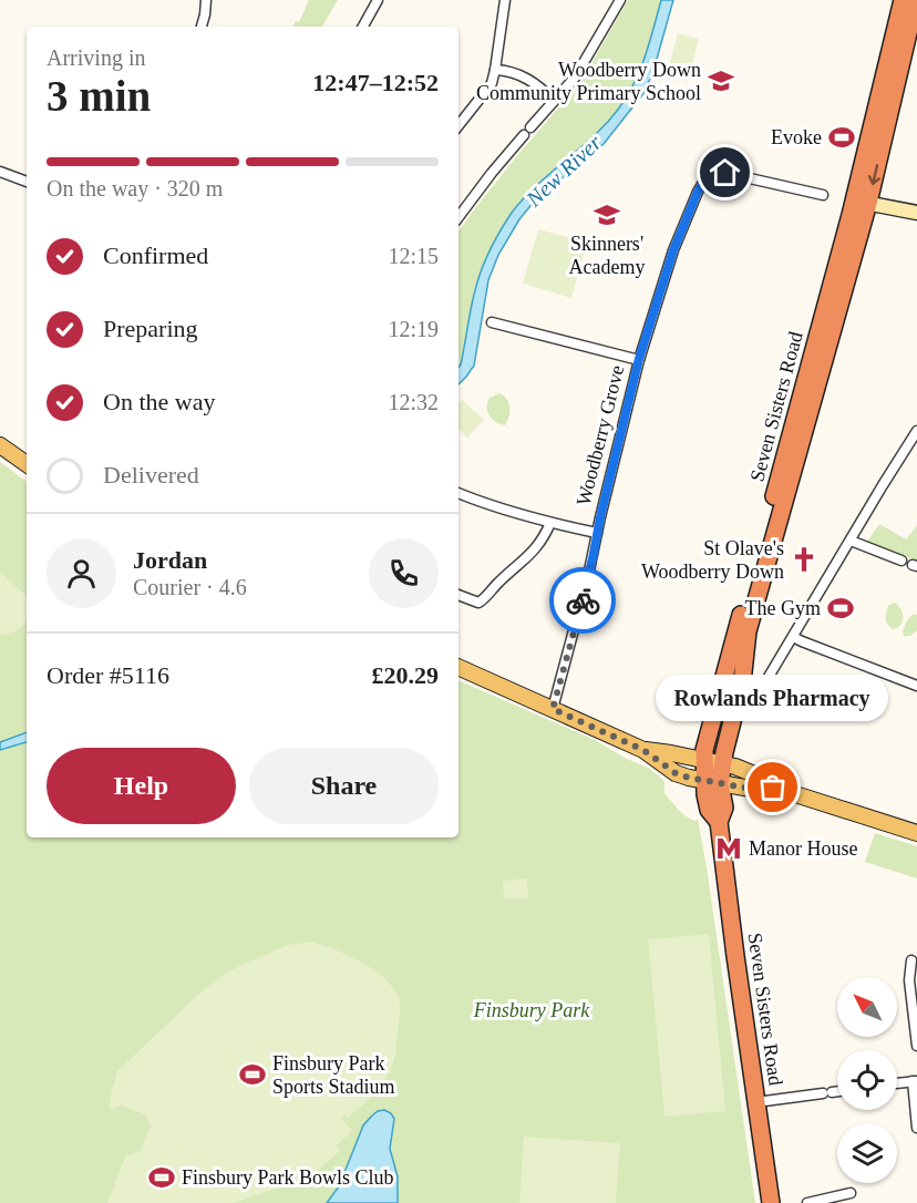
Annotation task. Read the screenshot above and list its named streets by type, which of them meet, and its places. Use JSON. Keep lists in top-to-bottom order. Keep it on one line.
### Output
{"streets":{"highway":["Seven Sisters Road"],"street":["Woodberry Grove"]},"water":["New River"],"parks":["Finsbury Park"],"places":{"school or university":["Woodberry Down Community Primary School","Skinners' Academy"],"sports":["Evoke","The Gym","Finsbury Park Sports Stadium","Finsbury Park Bowls Club"],"church":["St Olave's Woodberry Down"],"other":["Rowlands Pharmacy"],"metro station":["Manor House"]},"north":"top left","page":{"heading":["3 min","Arriving in","12:47–12:52"],"panel":["Jordan","Courier · 4.6","Order #5116","£20.29"],"bar":"On the way · 320 m","list":[["Confirmed","12:15"],["Preparing","12:19"],["On the way","12:32"],"Delivered"],"bubble":"Rowlands Pharmacy","buttons":["Help","Share"]}}
